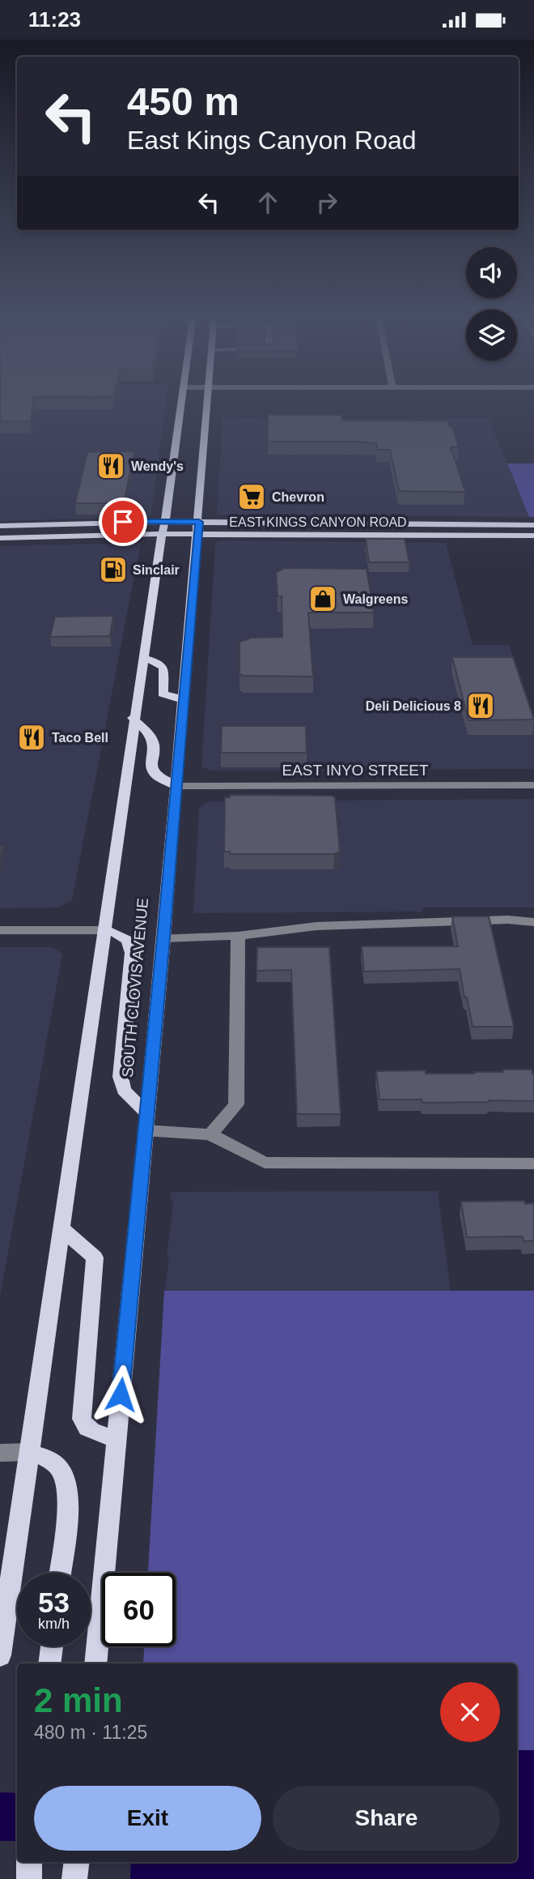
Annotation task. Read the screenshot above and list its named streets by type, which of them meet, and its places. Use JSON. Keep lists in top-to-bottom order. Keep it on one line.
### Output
{"streets":{"main road":["EAST KINGS CANYON ROAD","SOUTH CLOVIS AVENUE"],"street":["EAST INYO STREET"]},"crossings":[["EAST KINGS CANYON ROAD","SOUTH CLOVIS AVENUE"],["EAST INYO STREET","SOUTH CLOVIS AVENUE"]],"places":{"restaurant":["Wendy's","Deli Delicious 8","Taco Bell"],"supermarket":["Chevron"],"fuel station":["Sinclair"],"shop":["Walgreens"]},"page":{"status":"11:23","turn":["450 m","East Kings Canyon Road"],"speed":"53 km/h","limit":"60","heading":["2 min","480 m · 11:25"],"buttons":["Exit","Share"]}}
